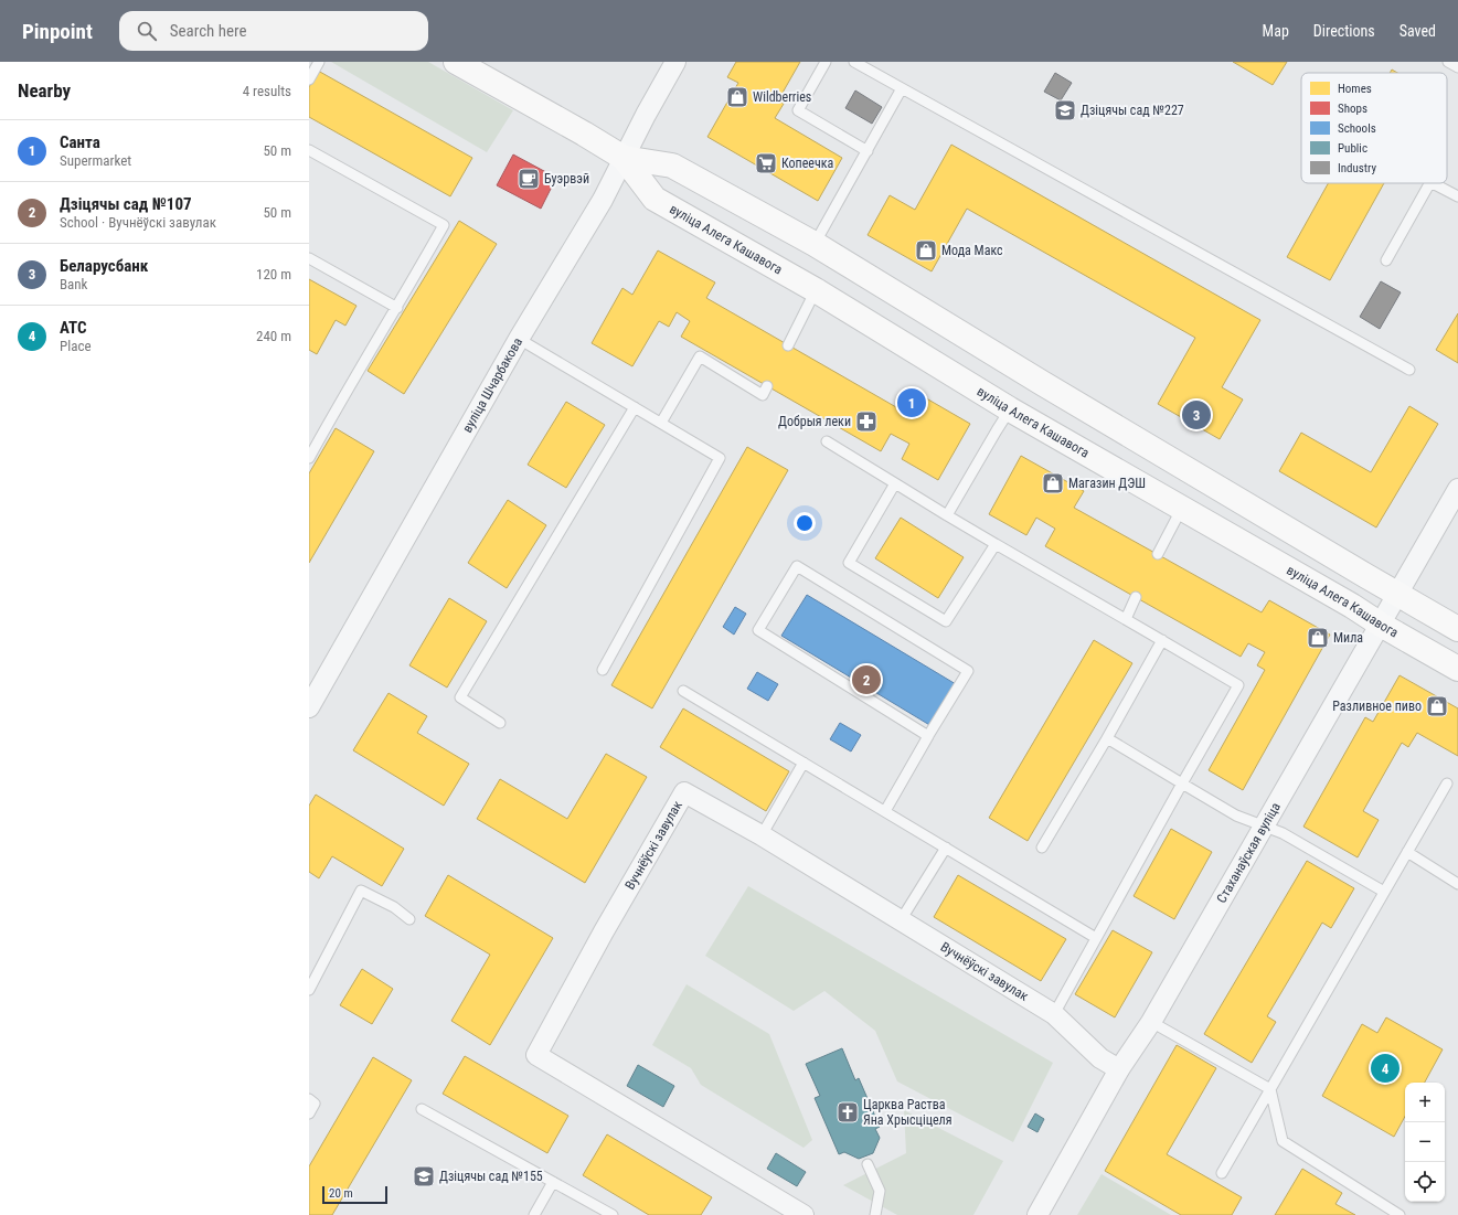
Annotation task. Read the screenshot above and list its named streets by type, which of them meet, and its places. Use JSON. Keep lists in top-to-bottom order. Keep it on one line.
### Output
{"streets":{"main road":["вуліца Алега Кашавога"],"street":["вуліца Шчарбакова","Вучнёўскі завулак","Стаханаўская вуліца"]},"crossings":[["вуліца Алега Кашавога","вуліца Шчарбакова"],["вуліца Алега Кашавога","Стаханаўская вуліца"],["Вучнёўскі завулак","Стаханаўская вуліца"]],"places":{"shop":["Wildberries","Мода Макс","Магазин ДЭШ","Мила","Разливное пиво"],"school or university":["Дзіцячы сад №227","Дзіцячы сад №155"],"supermarket":["Копеечка"],"cafe":["Буэрвэй"],"pharmacy":["Добрыя леки"],"church":["Царква Раства Яна Хрысціцеля"]},"legend":["Homes","Shops","Schools","Public","Industry"],"scale_bar":"20 m","page":{"header":"Pinpoint","search":"Search here","nav":["Map","Directions","Saved"],"heading":["Nearby","4 results"],"list":[{"mark":"1","name":"Санта","note":"Supermarket","value":"50 m"},{"mark":"2","name":"Дзіцячы сад №107","note":"School · Вучнёўскі завулак","value":"50 m"},{"mark":"3","name":"Беларусбанк","note":"Bank","value":"120 m"},{"mark":"4","name":"АТС","note":"Place","value":"240 m"}],"pins":["1","3","2","4"],"map_buttons":["+","−"],"scale":"20 m"}}
